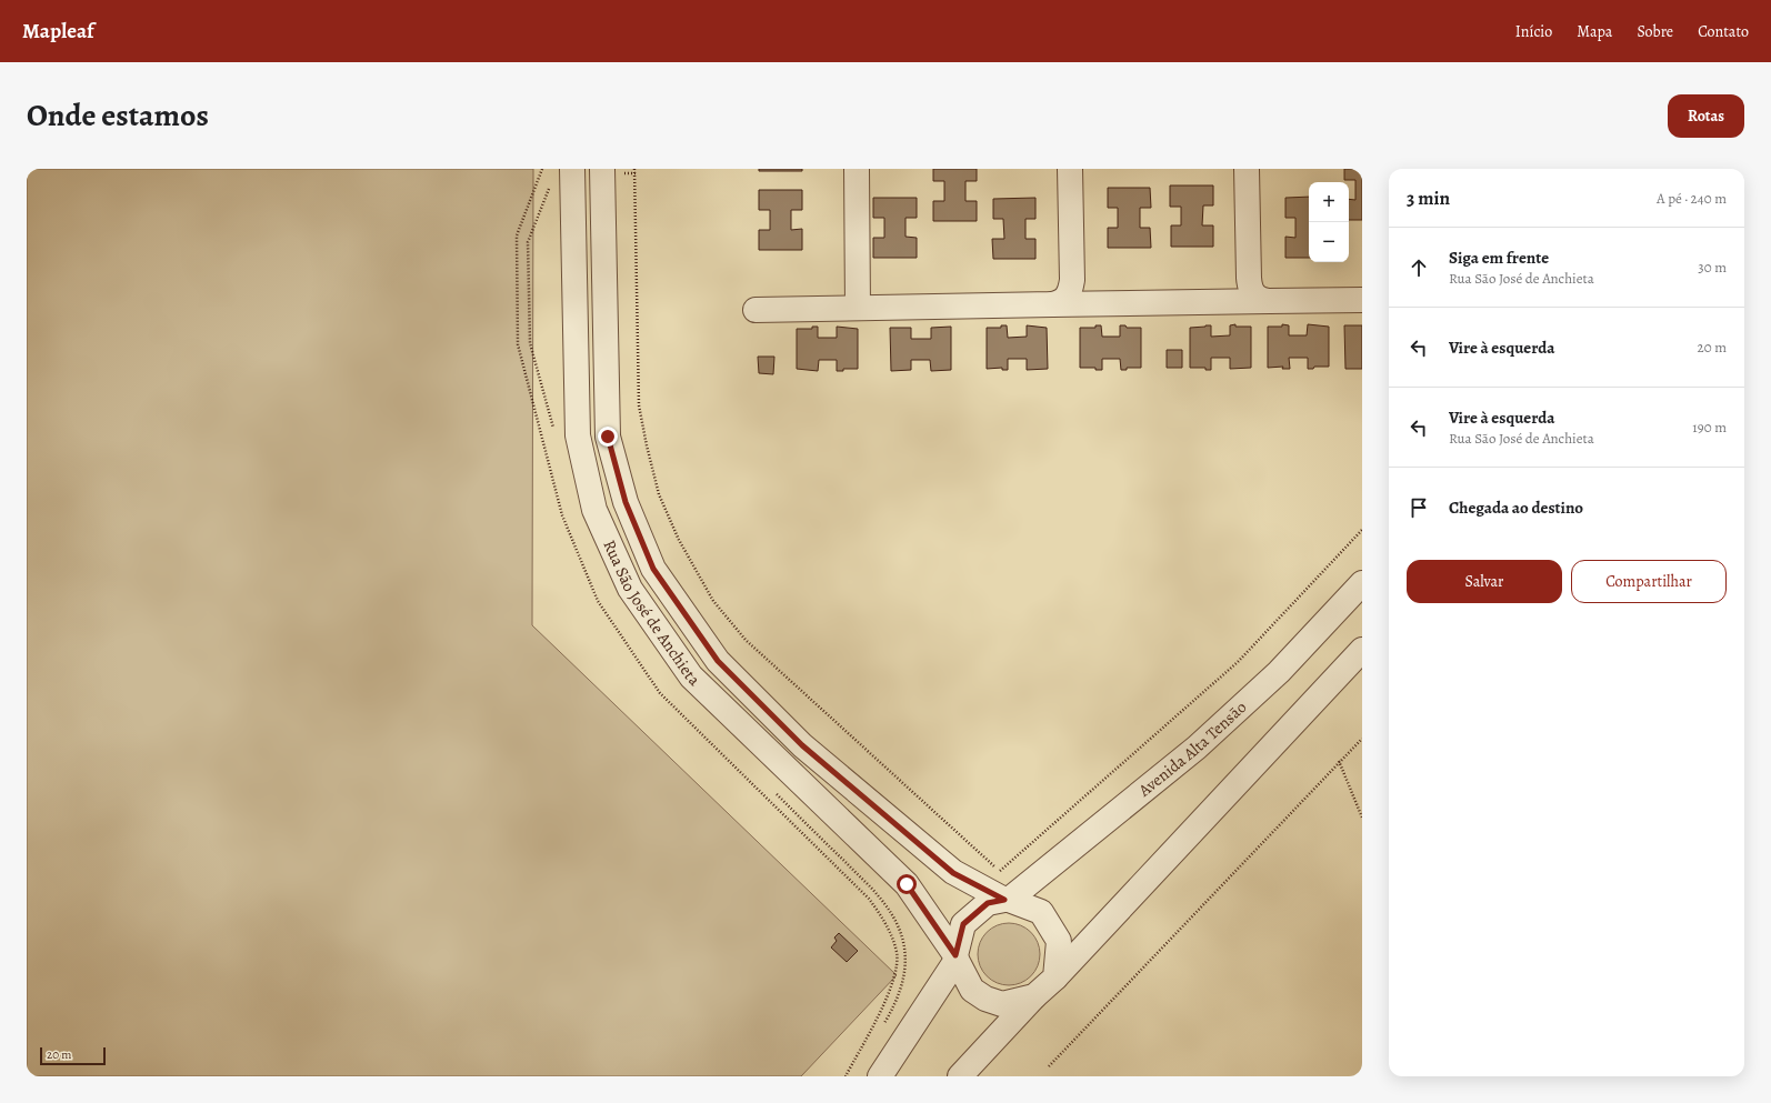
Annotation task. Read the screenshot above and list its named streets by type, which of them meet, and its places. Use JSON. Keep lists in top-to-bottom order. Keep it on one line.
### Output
{"streets":{"street":["Rua São José de Anchieta","Avenida Alta Tensāo"]},"crossings":[["Rua São José de Anchieta","Avenida Alta Tensāo"]],"scale_bar":"20 m","page":{"header":"Mapleaf","nav":["Início","Mapa","Sobre","Contato"],"title":"Onde estamos","buttons":["Rotas",["Salvar","Compartilhar"]],"heading":["3 min","A pé · 240 m"],"map_buttons":["+","−"],"list":[["Siga em frente","Rua São José de Anchieta","30 m"],["Vire à esquerda","20 m"],["Vire à esquerda","Rua São José de Anchieta","190 m"],"Chegada ao destino"],"scale":"20 m"}}
